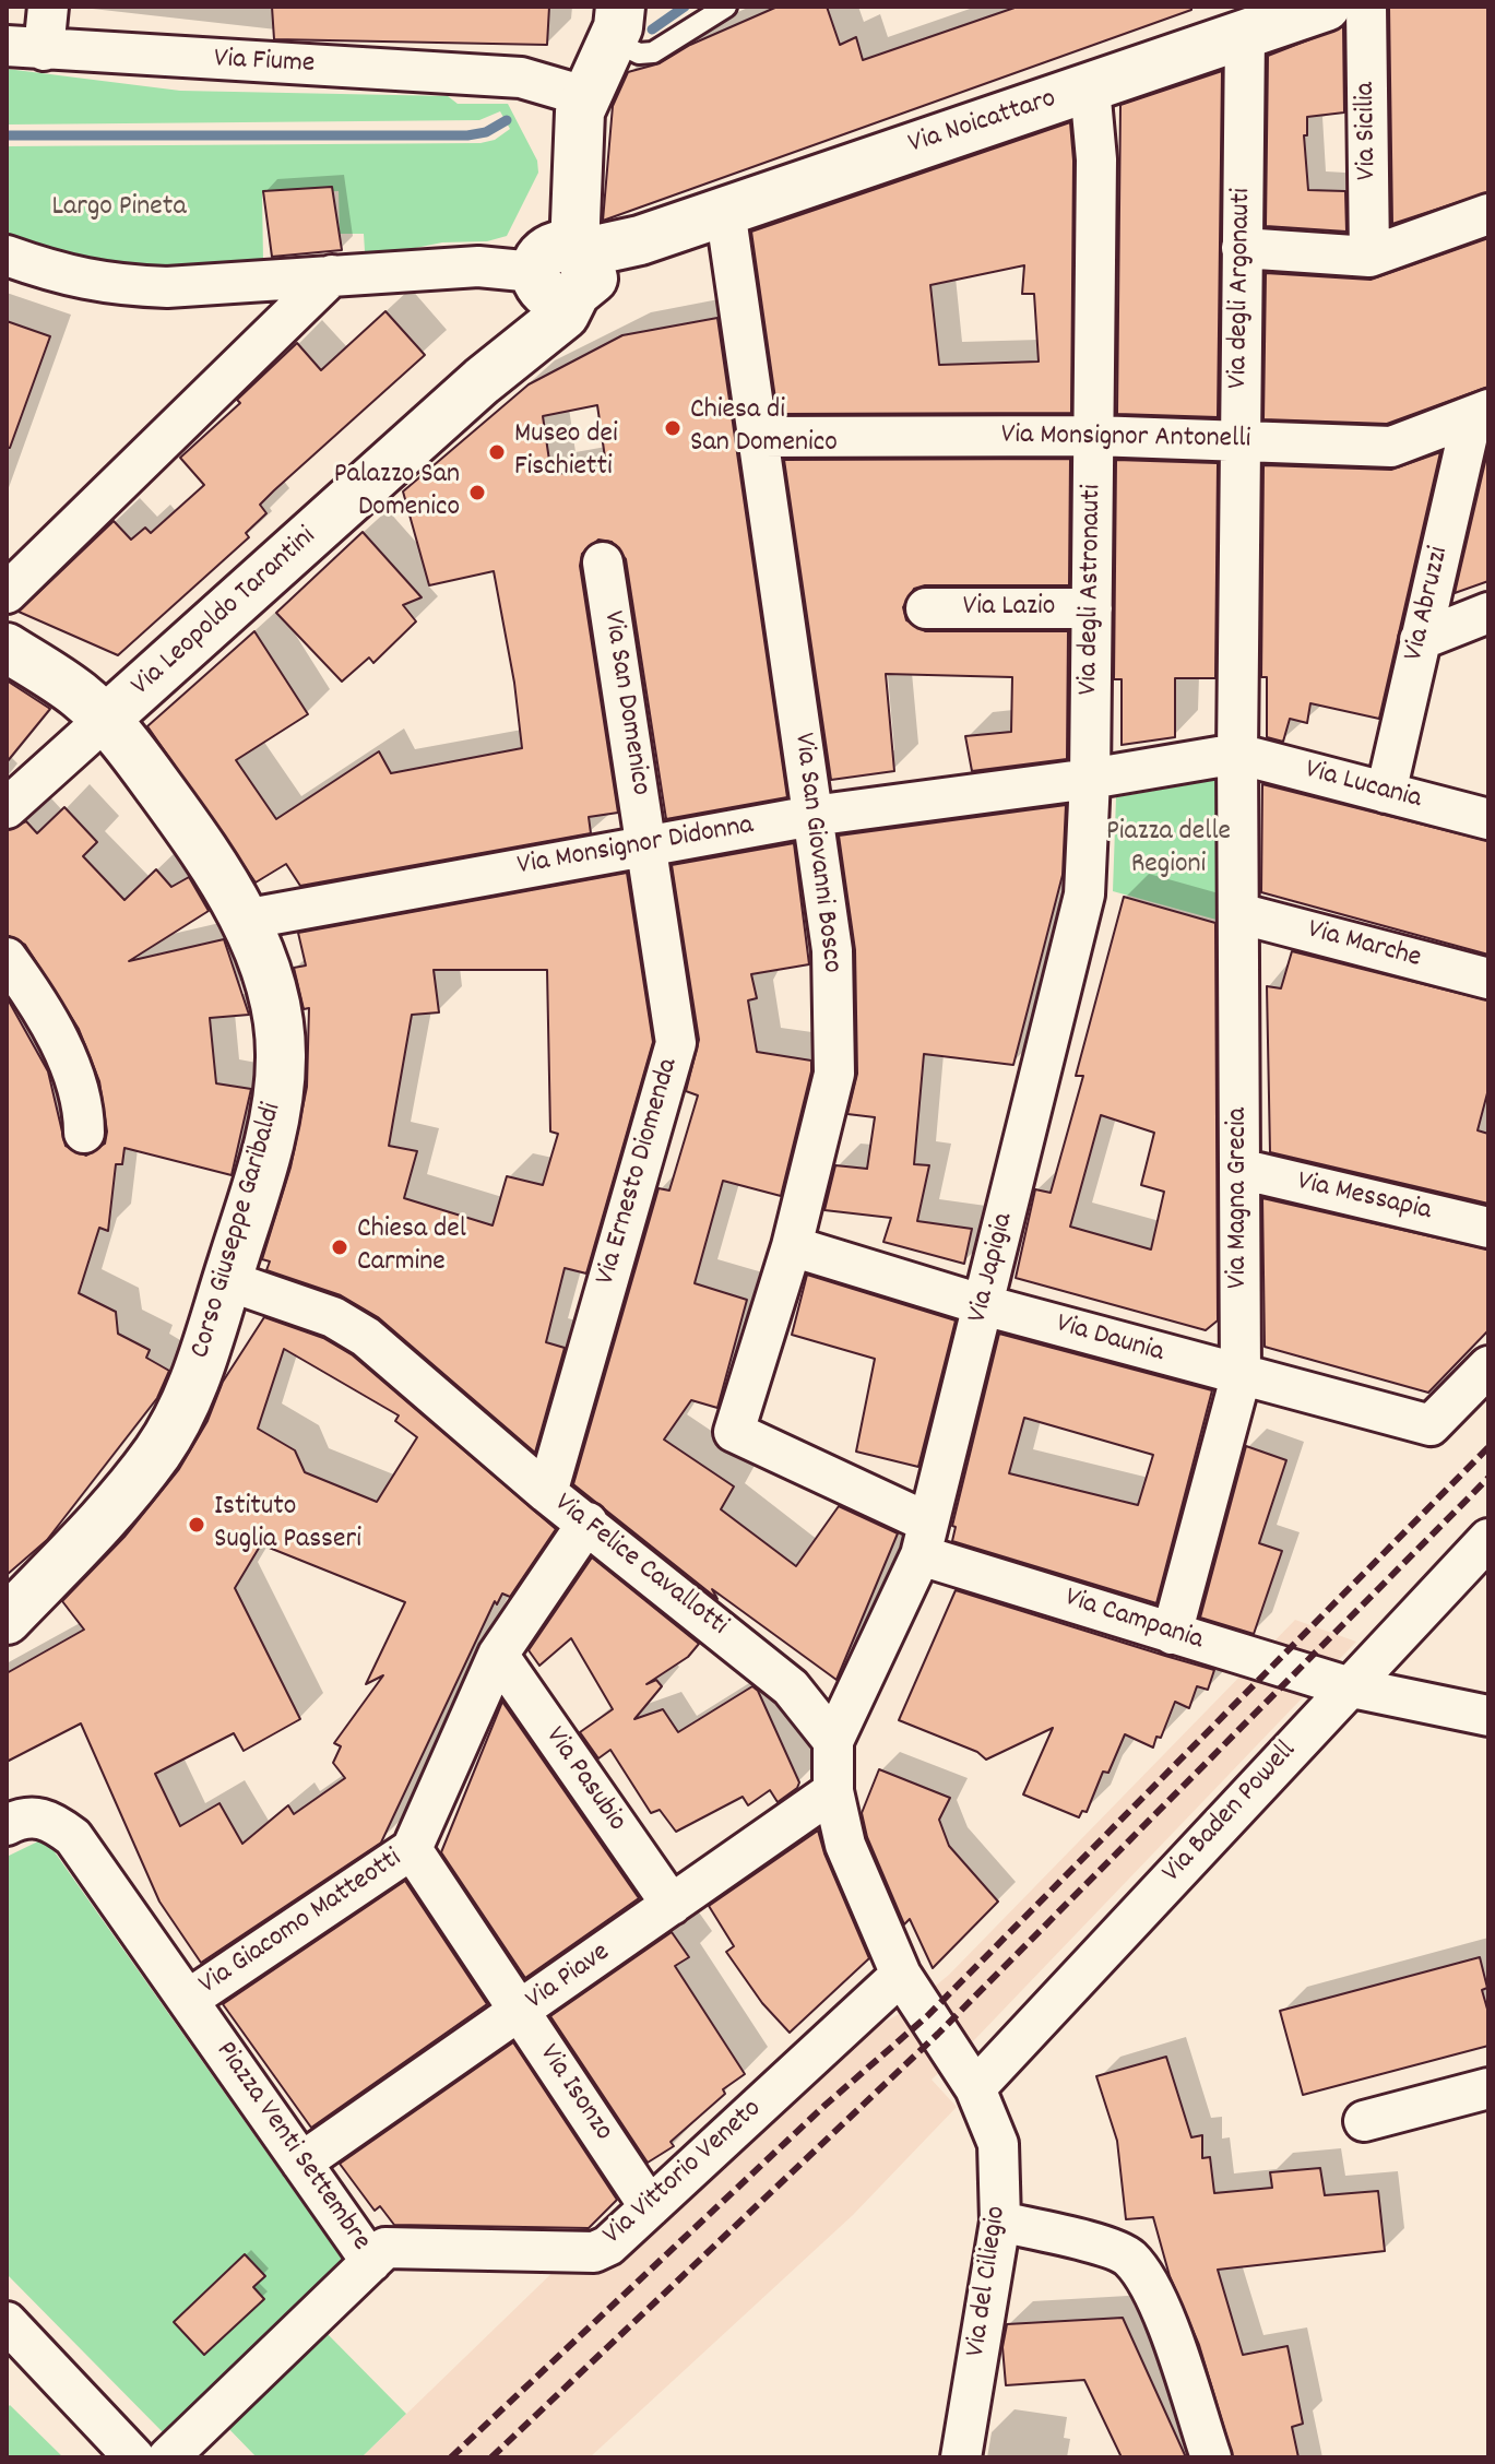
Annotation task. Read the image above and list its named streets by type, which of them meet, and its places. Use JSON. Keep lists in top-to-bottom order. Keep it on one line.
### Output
{"streets":{"street":["Via Fiume","Via Noicattaro","Via Sicilia","Via degli Argonauti","Via Monsignor Antonelli","Via degli Astronauti","Via Abruzzi","Via Lazio","Via Leopoldo Tarantini","Via San Domenico","Via Lucania","Via Monsignor Didonna","Via San Giovanni Bosco","Via Marche","Via Ernesto Diomenda","Via Magna Grecia","Via Messapia","Corso Giuseppe Garibaldi","Via Japigia","Via Daunia","Via Felice Cavallotti","Via Campania","Via Pasubio","Via Baden Powell","Via Giacomo Matteotti","Via Piave","Via Isonzo","Piazza Venti Settembre","Via Vittorio Veneto","Via del Ciliegio"]},"crossings":[["Via Noicattaro","Via degli Argonauti"],["Via Noicattaro","Via degli Astronauti"],["Via Noicattaro","Via Leopoldo Tarantini"],["Via Noicattaro","Via San Giovanni Bosco"],["Via degli Argonauti","Via Monsignor Antonelli"],["Via degli Argonauti","Via Lucania"],["Via degli Argonauti","Via Monsignor Didonna"],["Via degli Argonauti","Via Magna Grecia"],["Via Monsignor Antonelli","Via degli Astronauti"],["Via Monsignor Antonelli","Via Abruzzi"],["Via Monsignor Antonelli","Via San Giovanni Bosco"],["Via degli Astronauti","Via Lazio"],["Via degli Astronauti","Via Monsignor Didonna"],["Via degli Astronauti","Via Japigia"],["Via Abruzzi","Via Lucania"],["Via Leopoldo Tarantini","Corso Giuseppe Garibaldi"],["Via San Domenico","Via Monsignor Didonna"],["Via San Domenico","Via Ernesto Diomenda"],["Via Lucania","Via Monsignor Didonna"],["Via Lucania","Via Magna Grecia"],["Via Monsignor Didonna","Via San Giovanni Bosco"],["Via Monsignor Didonna","Via Ernesto Diomenda"],["Via Monsignor Didonna","Via Magna Grecia"],["Via Monsignor Didonna","Corso Giuseppe Garibaldi"],["Via Monsignor Didonna","Via Japigia"],["Via San Giovanni Bosco","Via Japigia"],["Via San Giovanni Bosco","Via Daunia"],["Via San Giovanni Bosco","Via Campania"],["Via Marche","Via Magna Grecia"],["Via Ernesto Diomenda","Via Felice Cavallotti"],["Via Magna Grecia","Via Messapia"],["Via Magna Grecia","Via Daunia"],["Via Magna Grecia","Via Campania"],["Corso Giuseppe Garibaldi","Via Felice Cavallotti"],["Via Japigia","Via Daunia"],["Via Japigia","Via Felice Cavallotti"],["Via Japigia","Via Campania"],["Via Felice Cavallotti","Via Giacomo Matteotti"],["Via Campania","Via Baden Powell"],["Via Pasubio","Via Giacomo Matteotti"],["Via Pasubio","Via Piave"],["Via Baden Powell","Via del Ciliegio"],["Via Giacomo Matteotti","Via Isonzo"],["Via Giacomo Matteotti","Piazza Venti Settembre"],["Via Piave","Via Isonzo"],["Via Piave","Piazza Venti Settembre"],["Via Isonzo","Via Vittorio Veneto"],["Piazza Venti Settembre","Via Vittorio Veneto"],["Via Vittorio Veneto","Via del Ciliegio"]],"parks":["Largo Pineta","Piazza delle Regioni"],"places":["Chiesa di San Domenico","Museo dei Fischietti","Palazzo San Domenico","Chiesa del Carmine","Istituto Suglia Passeri"]}
